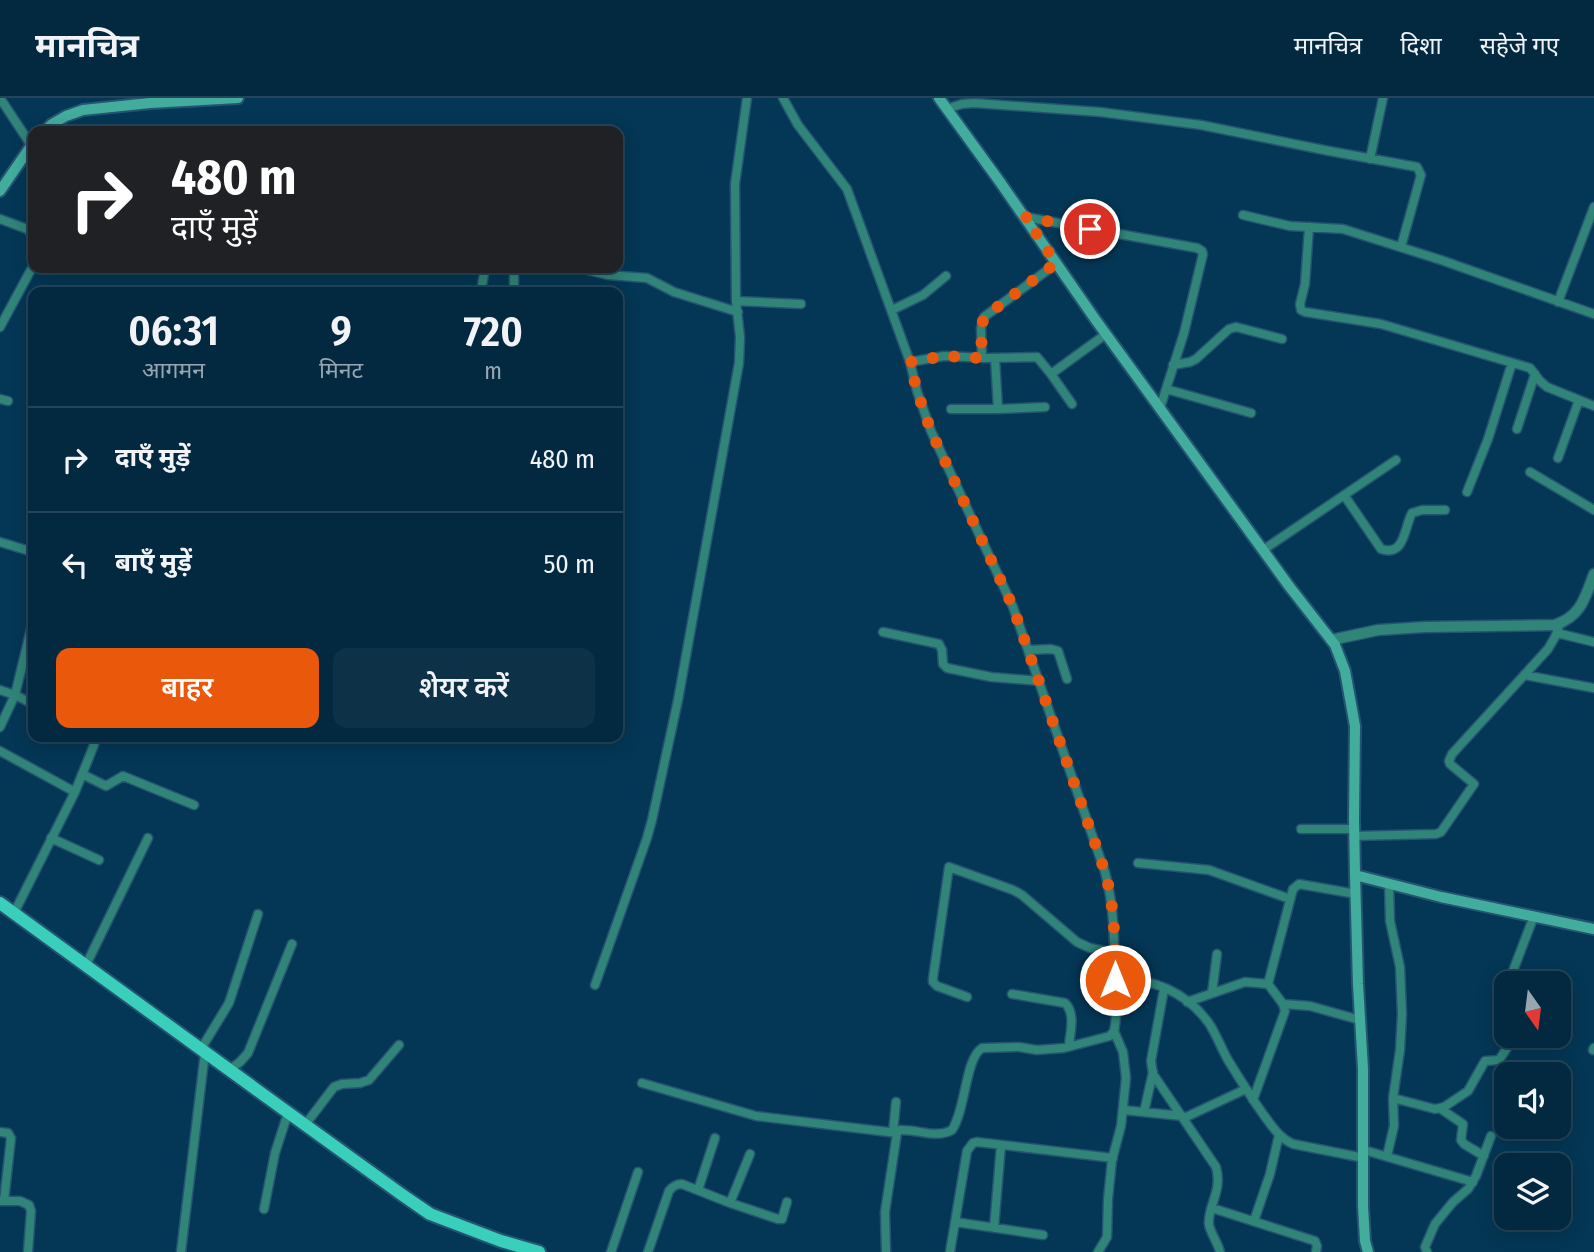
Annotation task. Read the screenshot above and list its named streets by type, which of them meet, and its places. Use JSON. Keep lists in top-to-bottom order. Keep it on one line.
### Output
{"north":"bottom","page":{"header":"मानचित्र","nav":["मानचित्र","दिशा","सहेजे गए"],"turn":["480 m","दाएँ मुड़ें"],"eta":["06:31","आगमन","9","मिनट","720","m"],"list":[{"name":"दाएँ मुड़ें","value":"480 m"},{"name":"बाएँ मुड़ें","value":"50 m"}],"buttons":["बाहर","शेयर करें"]}}
